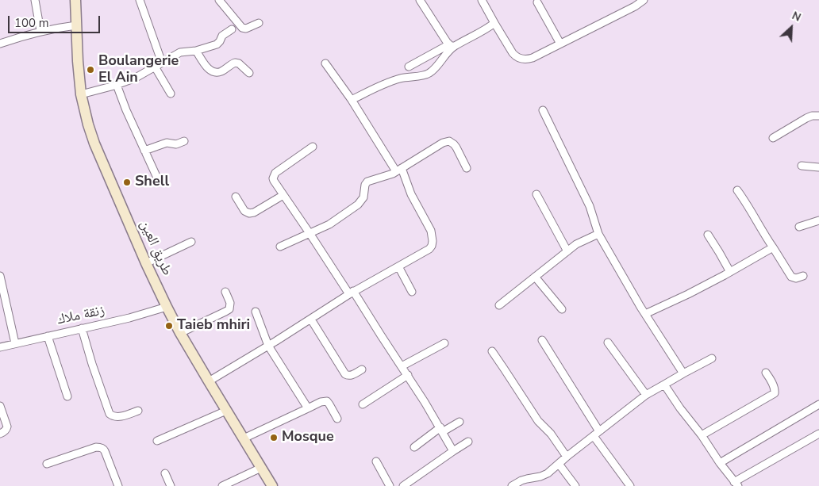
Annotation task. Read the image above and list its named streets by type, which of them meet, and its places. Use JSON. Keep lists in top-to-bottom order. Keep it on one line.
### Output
{"streets":{"main road":["طريق العين"],"street":["زنقة ملاك"]},"crossings":[["طريق العين","زنقة ملاك"]],"places":["Boulangerie El Ain","Shell","Taieb mhiri","Mosque"],"scale_bar":"100 m","north":"top right"}
